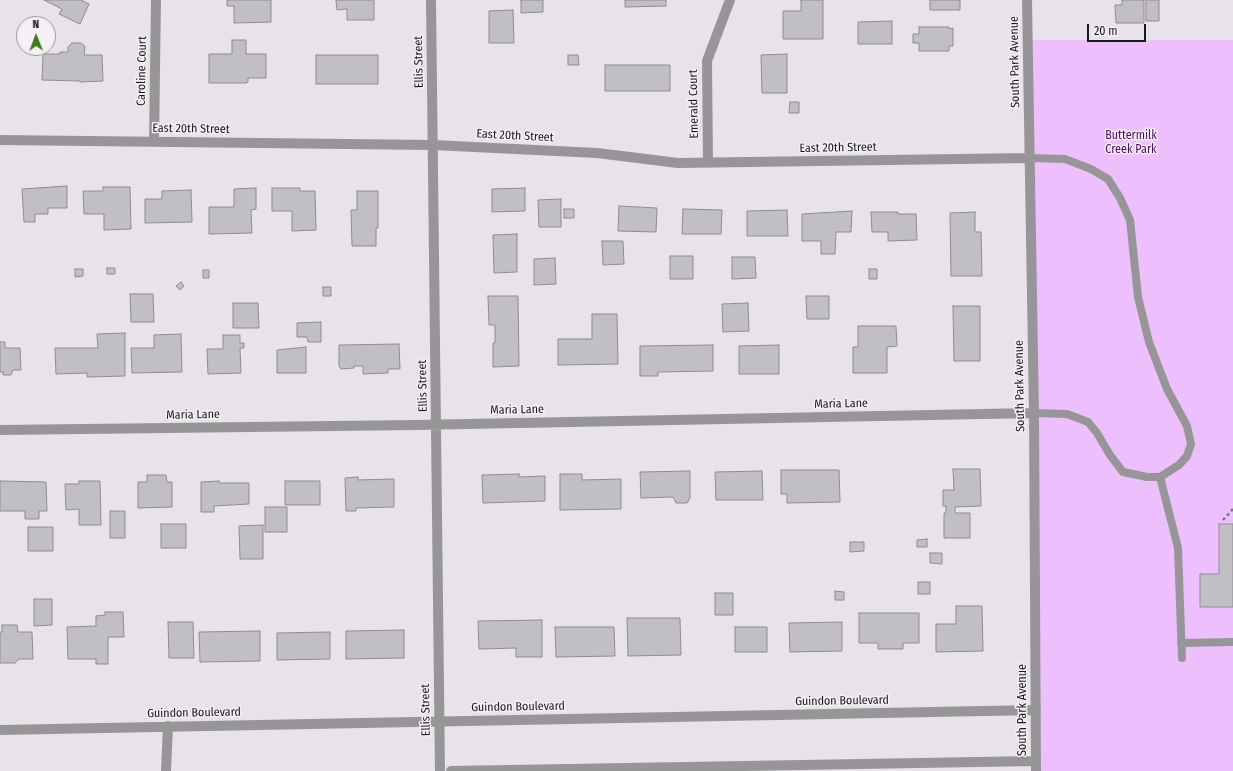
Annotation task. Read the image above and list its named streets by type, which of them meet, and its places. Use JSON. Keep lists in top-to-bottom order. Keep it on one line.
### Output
{"streets":{"street":["Ellis Street","South Park Avenue","Caroline Court","Emerald Court","East 20th Street","Maria Lane","Guindon Boulevard"]},"crossings":[["Ellis Street","East 20th Street"],["Ellis Street","Maria Lane"],["Ellis Street","Guindon Boulevard"],["South Park Avenue","East 20th Street"],["South Park Avenue","Maria Lane"],["South Park Avenue","Guindon Boulevard"],["Caroline Court","East 20th Street"],["Emerald Court","East 20th Street"]],"parks":["Buttermilk Creek Park"],"scale_bar":"20 m","north":"top"}
